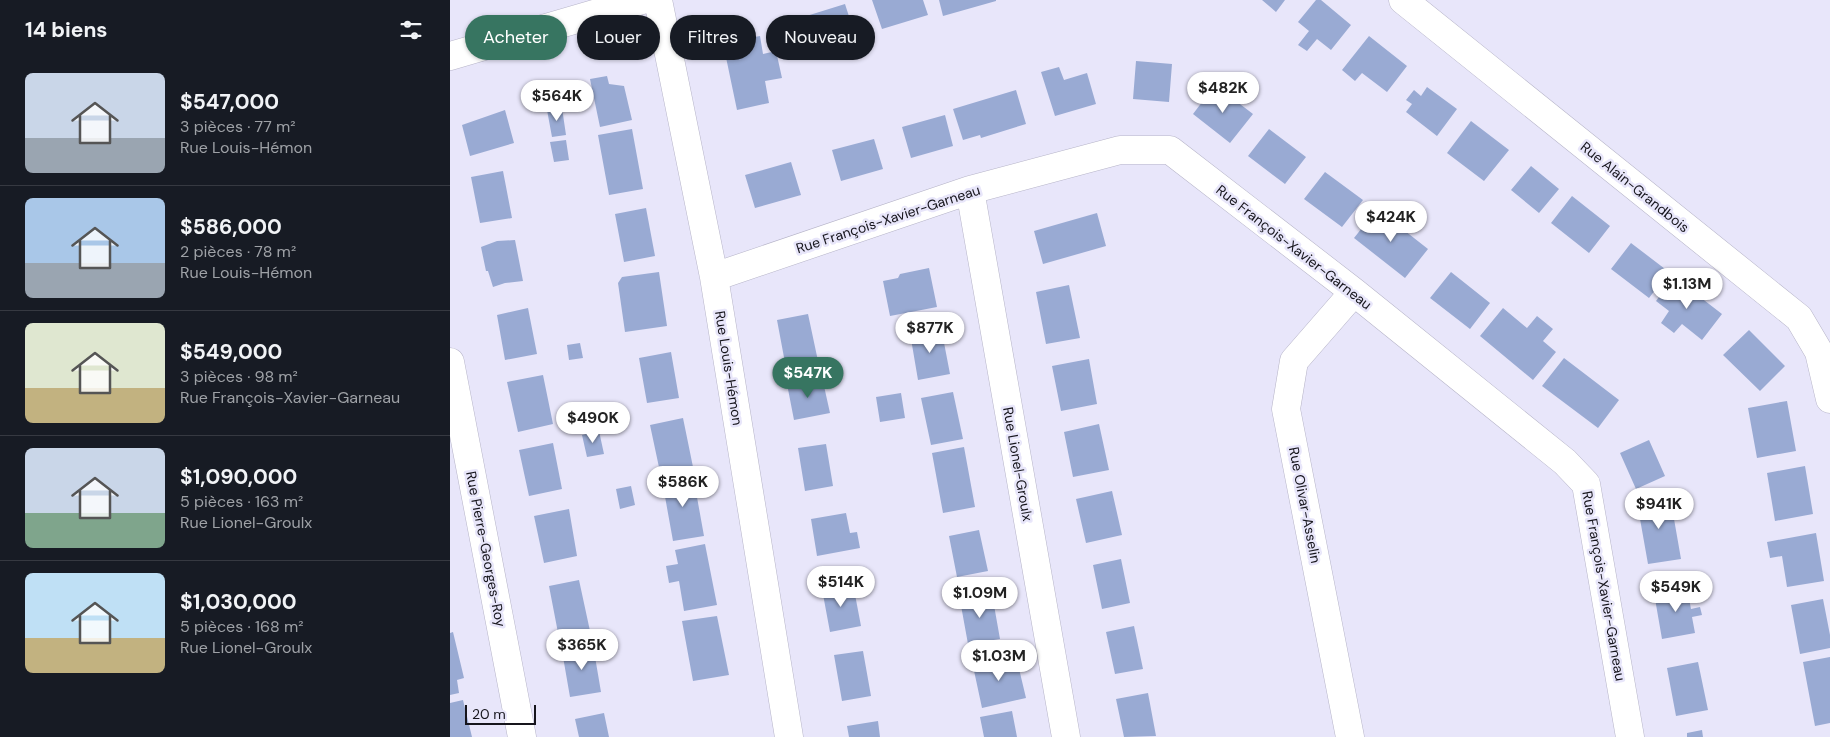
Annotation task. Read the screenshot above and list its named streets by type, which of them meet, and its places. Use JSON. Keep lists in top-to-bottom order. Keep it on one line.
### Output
{"streets":{"street":["Rue Alain-Grandbois","Rue François-Xavier-Garneau","Rue Louis-Hémon","Rue Lionel-Groulx","Rue Olivar-Asselin","Rue Pierre-Georges-Roy"]},"crossings":[["Rue François-Xavier-Garneau","Rue Louis-Hémon"],["Rue François-Xavier-Garneau","Rue Lionel-Groulx"],["Rue François-Xavier-Garneau","Rue Olivar-Asselin"]],"scale_bar":"20 m","page":{"heading":"14 biens","chip":["Acheter","Louer","Filtres","Nouveau"],"list":[{"name":"$547,000","note":"3 pièces · 77 m² · Rue Louis-Hémon"},{"name":"$586,000","note":"2 pièces · 78 m² · Rue Louis-Hémon"},{"name":"$549,000","note":"3 pièces · 98 m² · Rue François-Xavier-Garneau"},{"name":"$1,090,000","note":"5 pièces · 163 m² · Rue Lionel-Groulx"},{"name":"$1,030,000","note":"5 pièces · 168 m² · Rue Lionel-Groulx"}],"price":["$482K","$564K","$424K","$1.13M","$877K","$547K","$490K","$586K","$941K","$514K","$549K","$1.09M","$365K","$1.03M"],"scale":"20 m"}}
